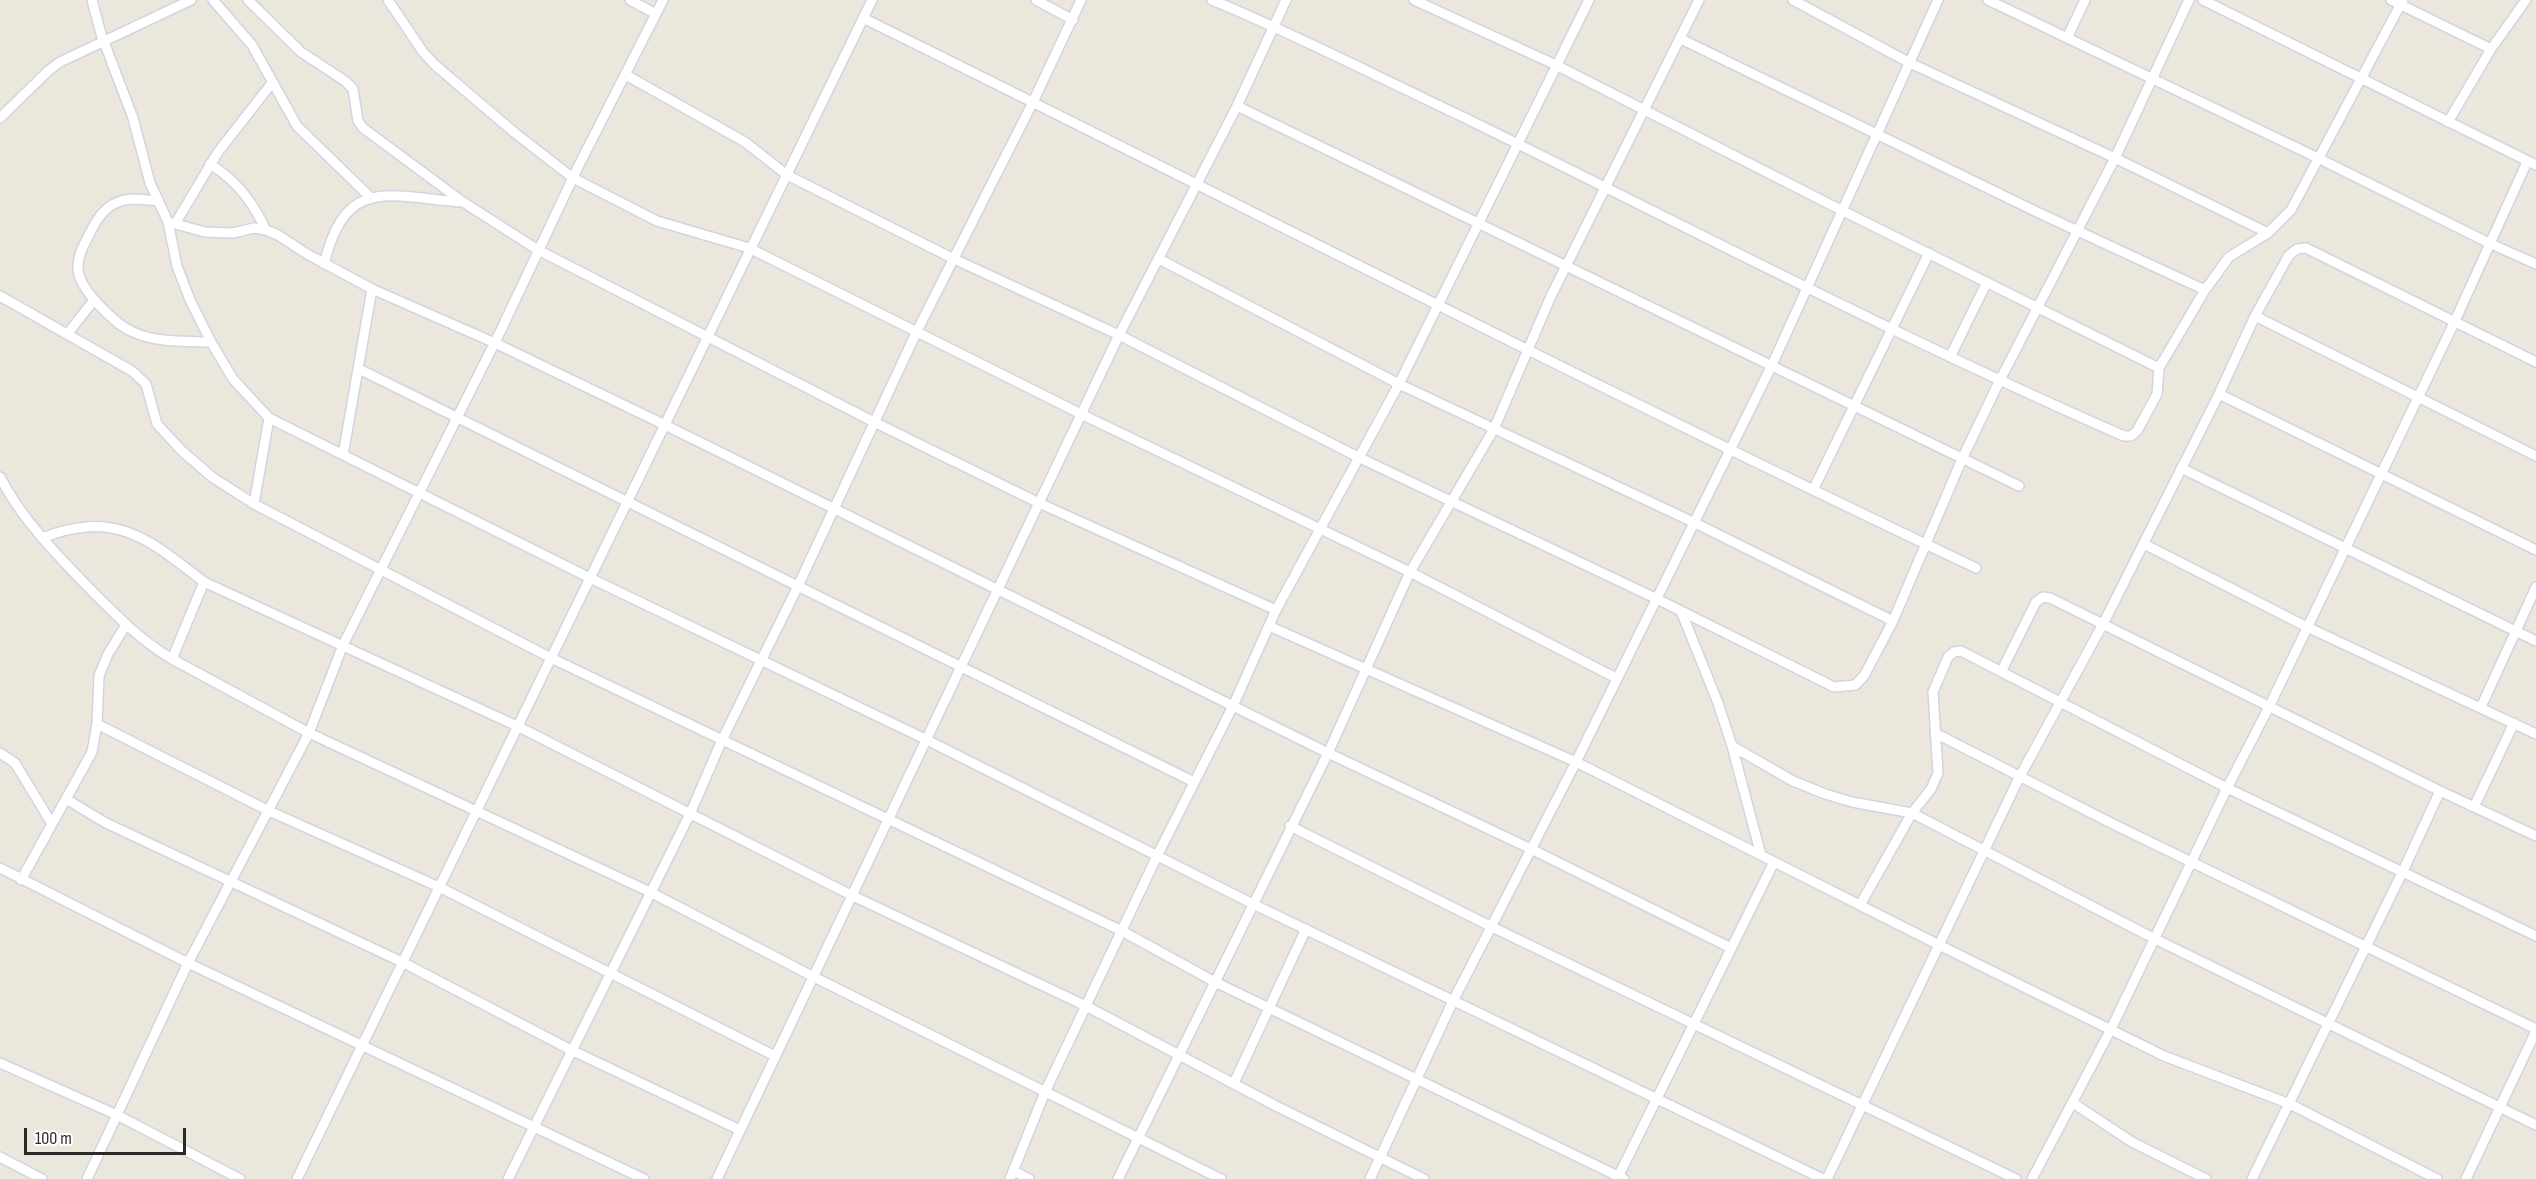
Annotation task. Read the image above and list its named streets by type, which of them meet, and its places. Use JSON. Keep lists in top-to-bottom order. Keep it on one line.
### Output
{"scale_bar":"100 m"}
